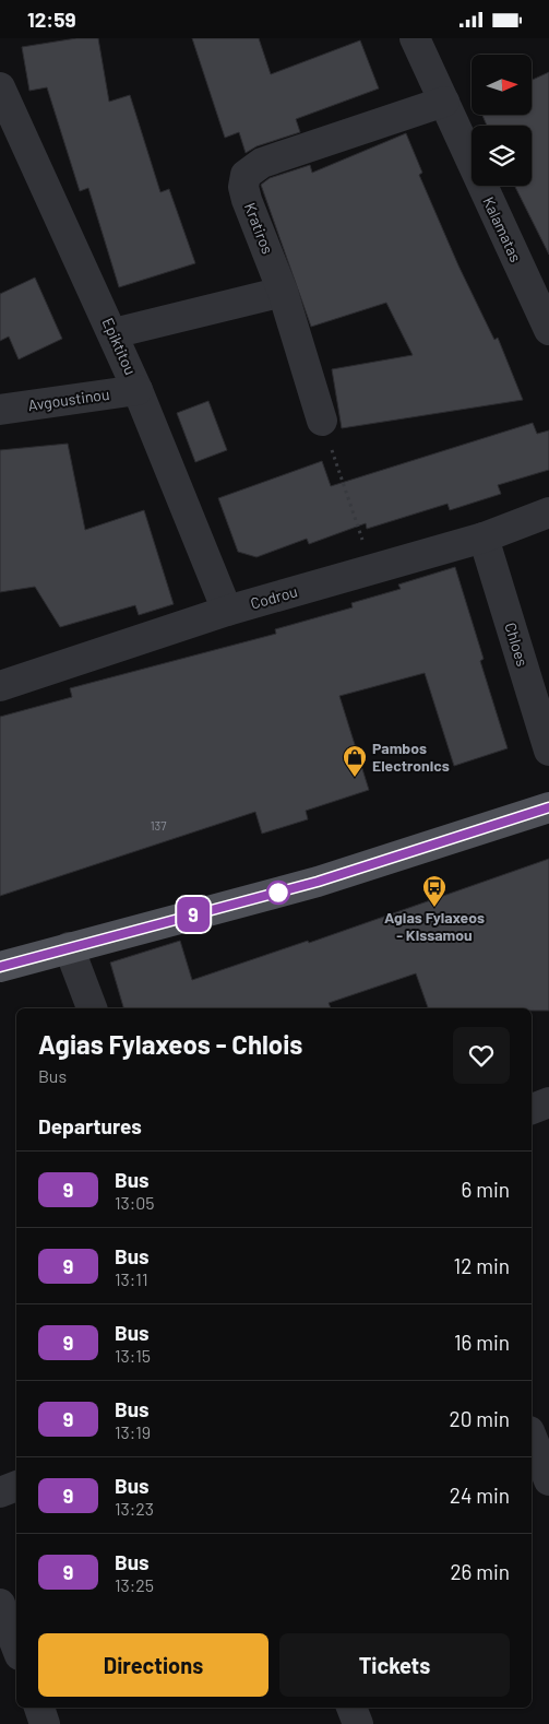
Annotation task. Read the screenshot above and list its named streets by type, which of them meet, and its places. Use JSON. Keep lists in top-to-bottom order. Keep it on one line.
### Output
{"streets":{"street":["Kratiros","Kalamatas","Epiktitou","Avgoustinou","Codrou","Chloes"]},"crossings":[["Kratiros","Kalamatas"],["Epiktitou","Avgoustinou"],["Epiktitou","Codrou"],["Codrou","Chloes"]],"places":{"shop":["Pambos Electronics"],"bus stop":["Agias Fylaxeos - Kissamou"]},"lines":["bus line 9"],"house_numbers":["137"],"north":"right","page":{"status":"12:59","on_map":"9","heading":[["Agias Fylaxeos - Chlois","Bus"],"Departures"],"list":[{"mark":"9","name":"Bus","note":"13:05","value":"6 min"},{"mark":"9","name":"Bus","note":"13:11","value":"12 min"},{"mark":"9","name":"Bus","note":"13:15","value":"16 min"},{"mark":"9","name":"Bus","note":"13:19","value":"20 min"},{"mark":"9","name":"Bus","note":"13:23","value":"24 min"},{"mark":"9","name":"Bus","note":"13:25","value":"26 min"}],"buttons":["Directions","Tickets"]}}
